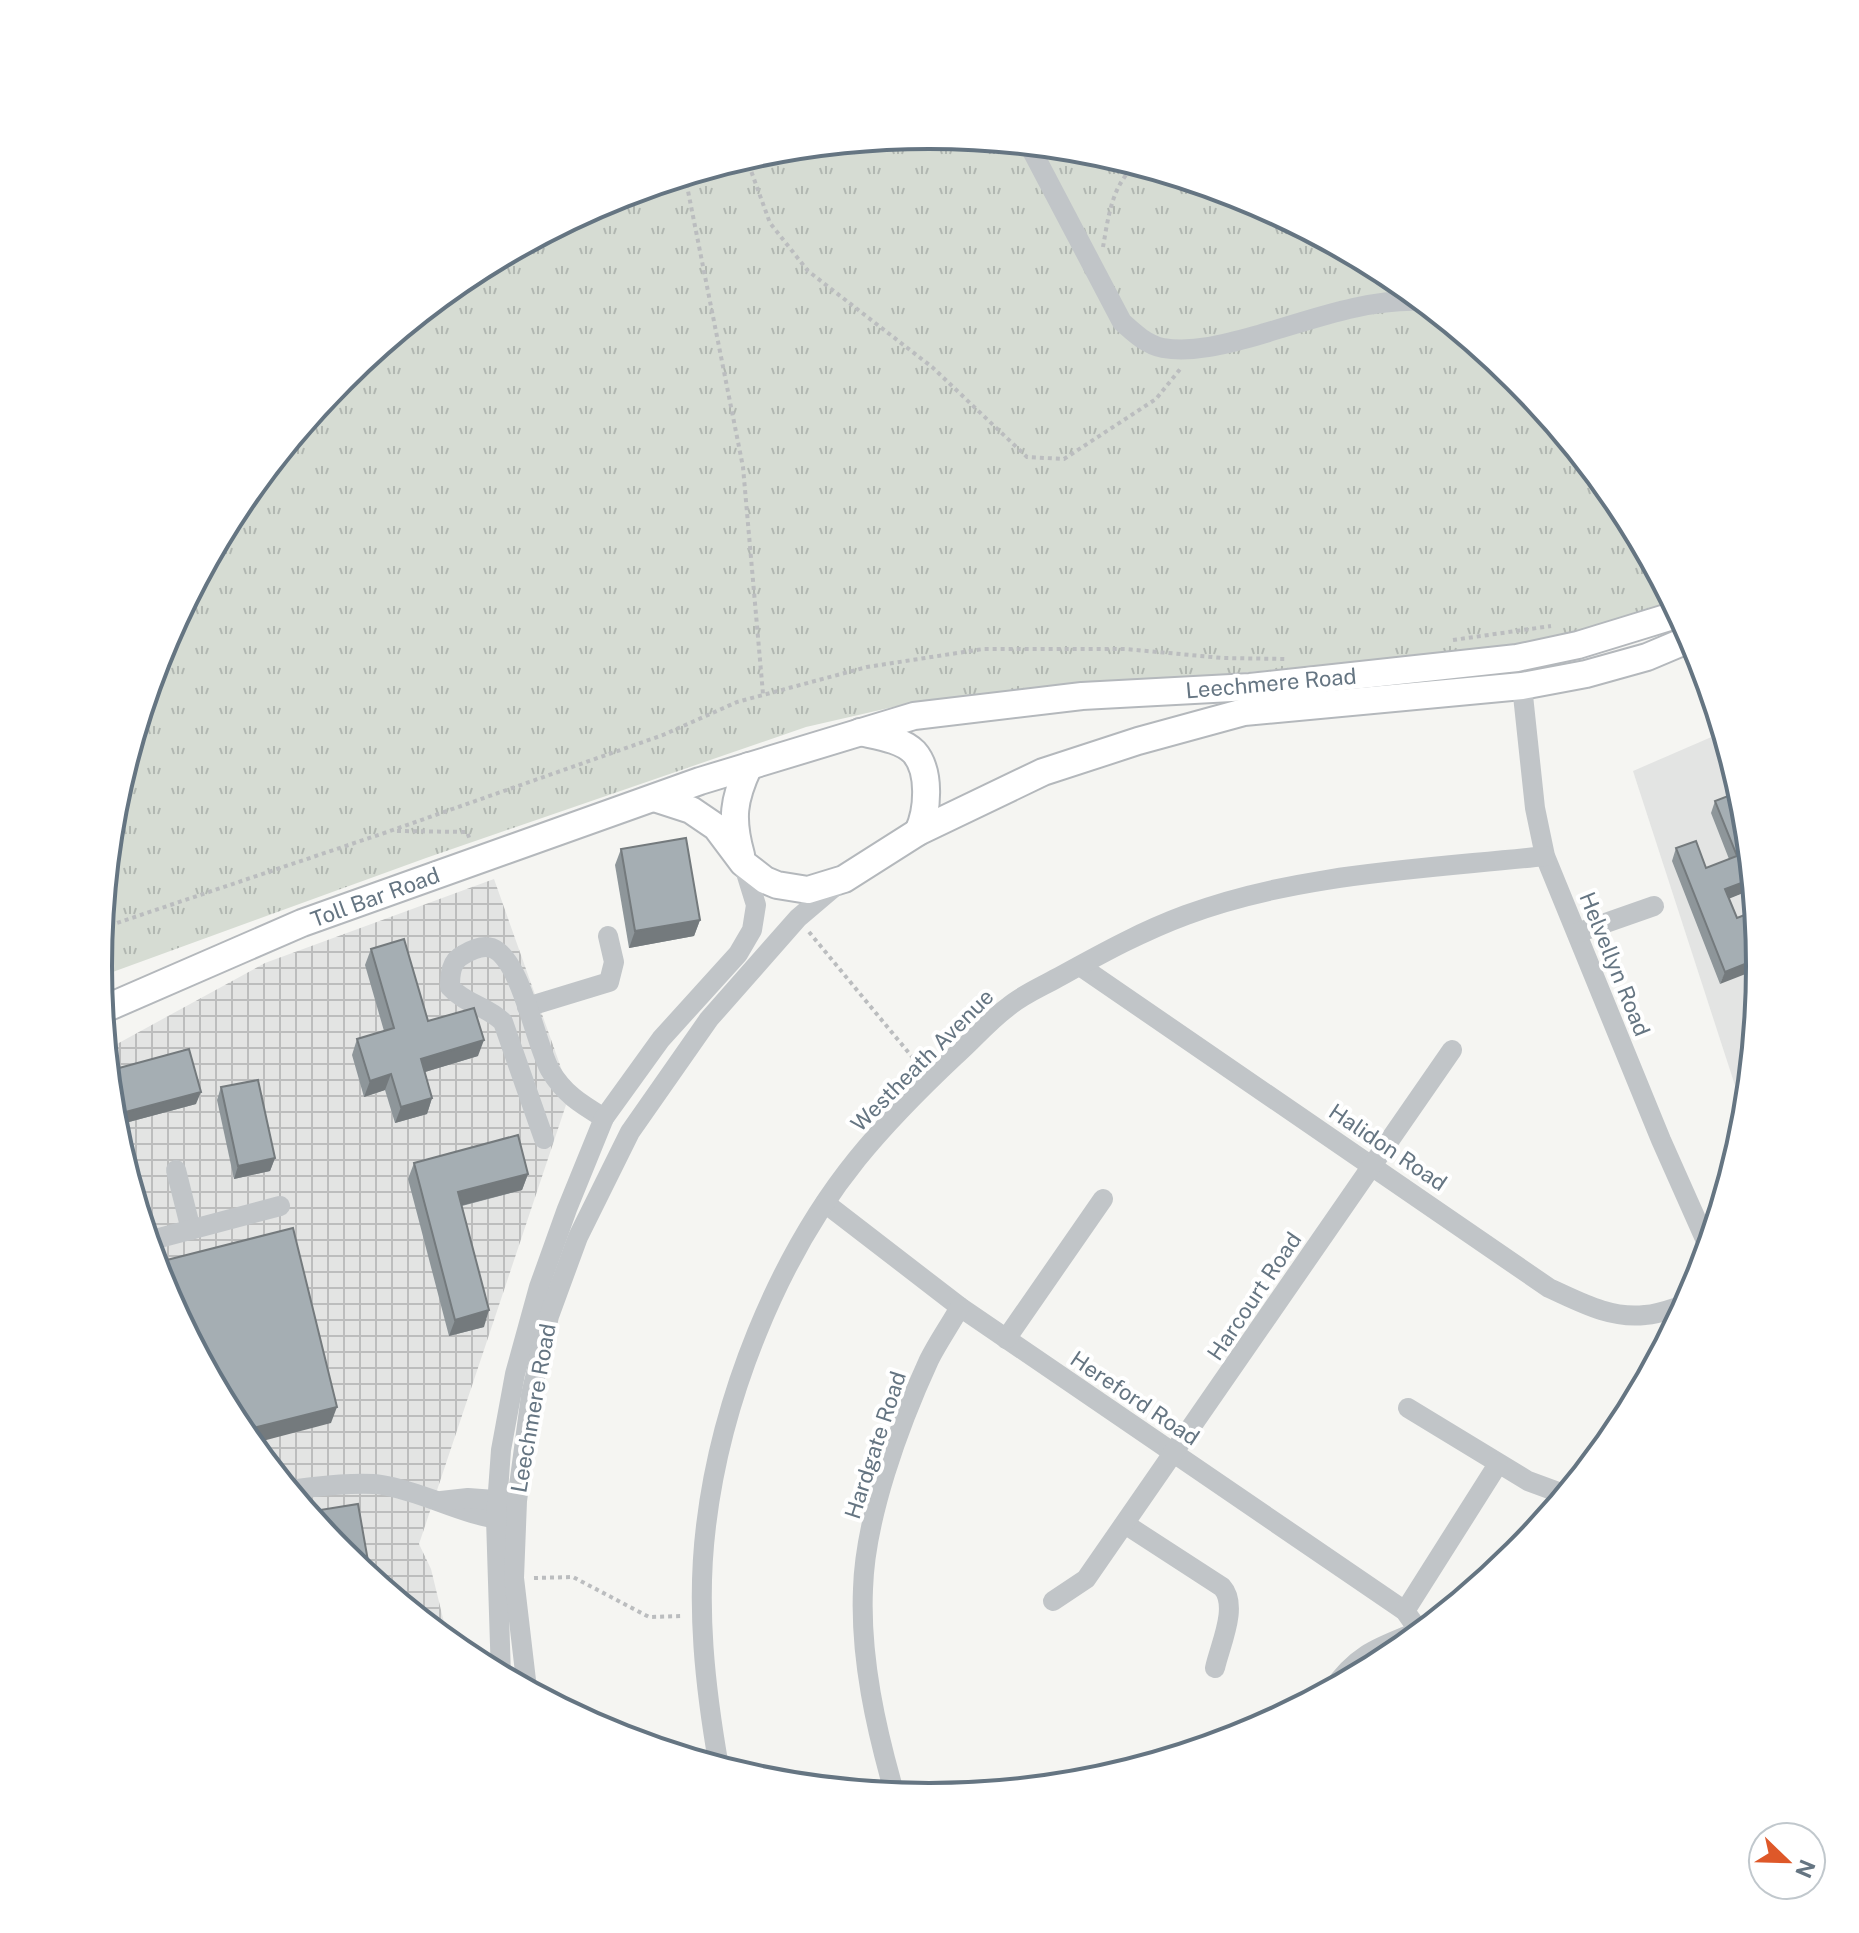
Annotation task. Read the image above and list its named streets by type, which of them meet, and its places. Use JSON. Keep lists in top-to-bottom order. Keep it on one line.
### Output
{"streets":{"main road":["Leechmere Road","Toll Bar Road"],"street":["Helvellyn Road","Westheath Avenue","Halidon Road","Harcourt Road","Hereford Road","Hardgate Road"]},"crossings":[["Leechmere Road","Toll Bar Road"],["Leechmere Road","Helvellyn Road"],["Helvellyn Road","Westheath Avenue"],["Westheath Avenue","Halidon Road"],["Westheath Avenue","Hereford Road"],["Halidon Road","Harcourt Road"],["Harcourt Road","Hereford Road"],["Hereford Road","Hardgate Road"]],"north":"bottom right"}
